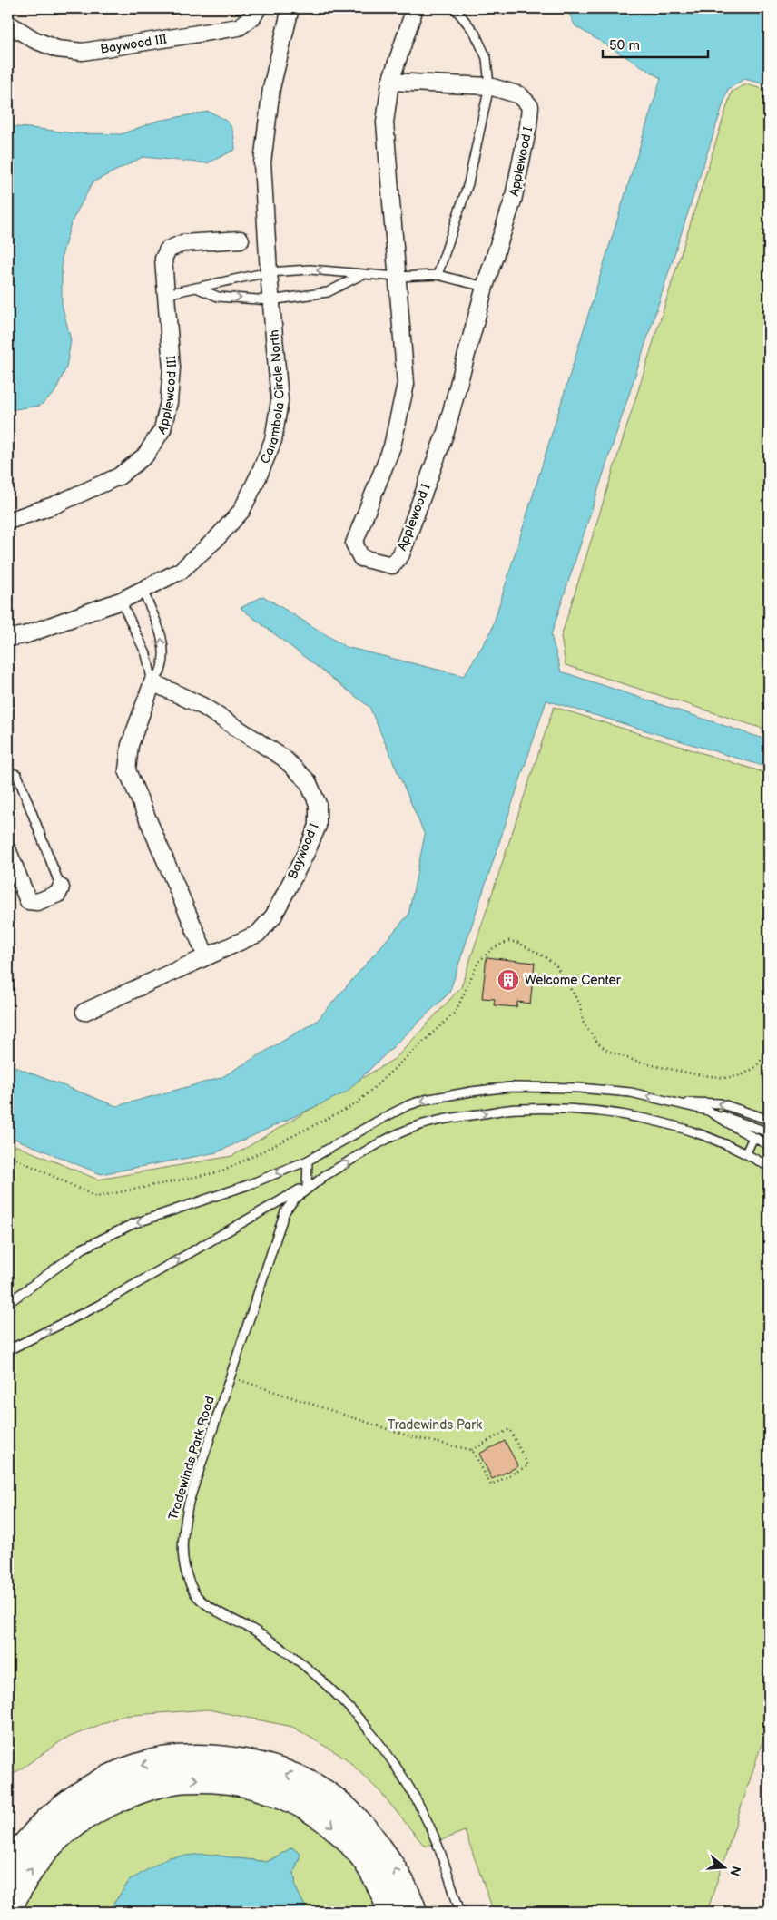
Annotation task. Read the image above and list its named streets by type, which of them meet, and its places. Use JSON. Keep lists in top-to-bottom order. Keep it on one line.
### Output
{"streets":{"street":["Baywood III","Applewood I","Applewood III","Carambola Circle North","Baywood I"],"lane":["Tradewinds Park Road"]},"parks":["Tradewinds Park"],"places":{"building":["Welcome Center"]},"scale_bar":"50 m","north":"right"}
